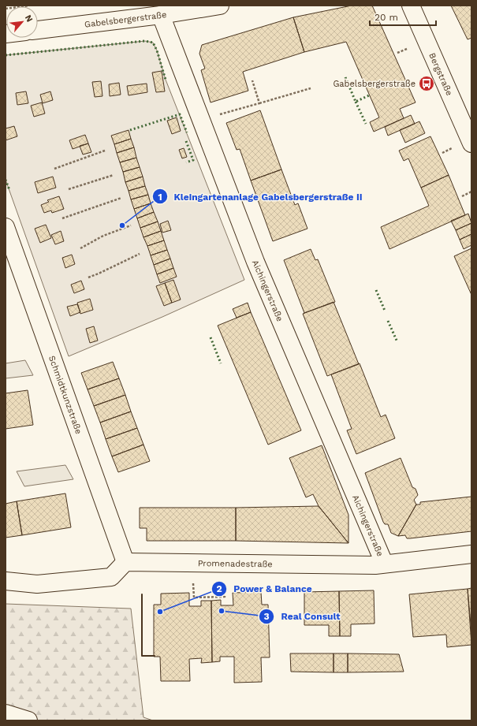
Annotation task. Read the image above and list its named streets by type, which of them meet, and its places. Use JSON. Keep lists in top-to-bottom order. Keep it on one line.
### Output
{"streets":{"street":["Gabelsbergerstraße","Bergstraße","Aichingerstraße","Schmidtkunzstraße","Promenadestraße"]},"crossings":[["Gabelsbergerstraße","Aichingerstraße"],["Aichingerstraße","Promenadestraße"],["Schmidtkunzstraße","Promenadestraße"]],"places":{"bus stop":["Gabelsbergerstraße"],"other":["Kleingartenanlage Gabelsbergerstraße II","Real Consult","Power & Balance"]},"scale_bar":"20 m","north":"top right"}
